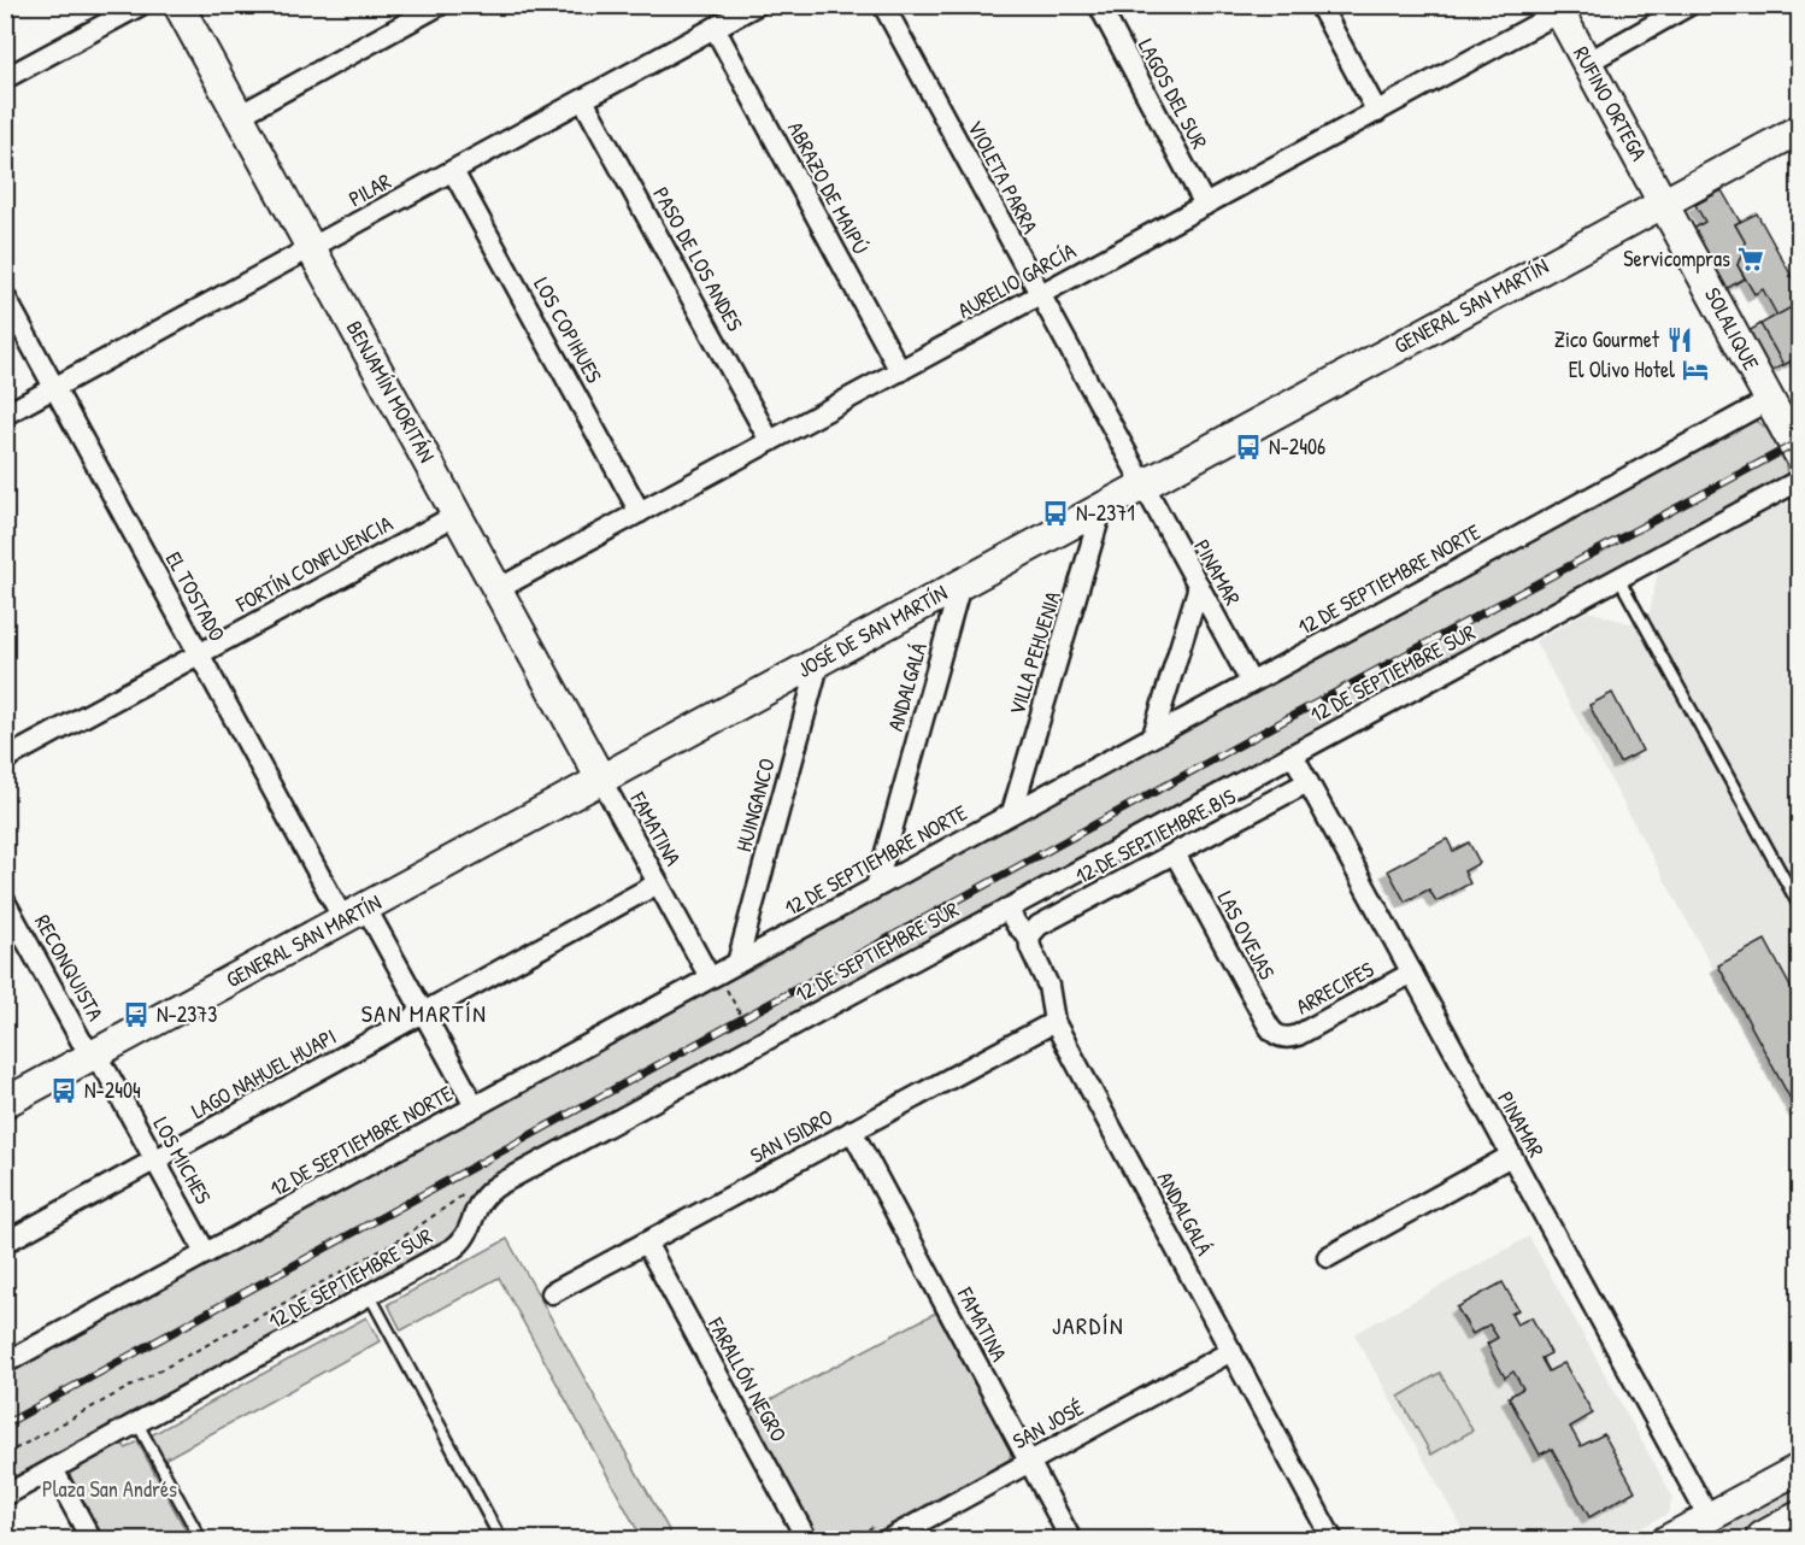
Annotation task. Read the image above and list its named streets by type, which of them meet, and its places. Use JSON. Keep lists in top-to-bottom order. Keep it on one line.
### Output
{"streets":{"main road":["RUFINO ORTEGA","GENERAL SAN MARTÍN","SOLALIQUE","BENJAMÍN MORITÁN","JOSÉ DE SAN MARTÍN"],"street":["LAGOS DEL SUR","VIOLETA PARRA","ABRAZO DE MAIPÚ","PILAR","PASO DE LOS ANDES","AURELIO GARCÍA","LOS COPIHUES","FORTÍN CONFLUENCIA","PINAMAR","12 DE SEPTIEMBRE NORTE","EL TOSTADO","VILLA PEHUENIA","12 DE SEPTIEMBRE SUR","ANDALGALÁ","HUINGANCO","FAMATINA","12 DE SEPTIEMBRE BIS","LAS OVEJAS","RECONQUISTA","ARRECIFES","LAGO NAHUEL HUAPI","SAN ISIDRO","LOS MICHES","FARALLÓN NEGRO","SAN JOSÉ"]},"crossings":[["LAGOS DEL SUR","AURELIO GARCÍA"],["RUFINO ORTEGA","AURELIO GARCÍA"],["RUFINO ORTEGA","GENERAL SAN MARTÍN"],["RUFINO ORTEGA","SOLALIQUE"],["VIOLETA PARRA","AURELIO GARCÍA"],["VIOLETA PARRA","GENERAL SAN MARTÍN"],["VIOLETA PARRA","PINAMAR"],["VIOLETA PARRA","JOSÉ DE SAN MARTÍN"],["ABRAZO DE MAIPÚ","PILAR"],["ABRAZO DE MAIPÚ","AURELIO GARCÍA"],["PILAR","PASO DE LOS ANDES"],["PILAR","LOS COPIHUES"],["PILAR","BENJAMÍN MORITÁN"],["PILAR","EL TOSTADO"],["PASO DE LOS ANDES","AURELIO GARCÍA"],["AURELIO GARCÍA","LOS COPIHUES"],["AURELIO GARCÍA","BENJAMÍN MORITÁN"],["GENERAL SAN MARTÍN","SOLALIQUE"],["GENERAL SAN MARTÍN","BENJAMÍN MORITÁN"],["GENERAL SAN MARTÍN","PINAMAR"],["GENERAL SAN MARTÍN","EL TOSTADO"],["GENERAL SAN MARTÍN","JOSÉ DE SAN MARTÍN"],["GENERAL SAN MARTÍN","FAMATINA"],["GENERAL SAN MARTÍN","RECONQUISTA"],["GENERAL SAN MARTÍN","LOS MICHES"],["SOLALIQUE","12 DE SEPTIEMBRE NORTE"],["BENJAMÍN MORITÁN","FORTÍN CONFLUENCIA"],["BENJAMÍN MORITÁN","JOSÉ DE SAN MARTÍN"],["BENJAMÍN MORITÁN","FAMATINA"],["FORTÍN CONFLUENCIA","EL TOSTADO"],["PINAMAR","12 DE SEPTIEMBRE NORTE"],["PINAMAR","JOSÉ DE SAN MARTÍN"],["PINAMAR","12 DE SEPTIEMBRE SUR"],["PINAMAR","12 DE SEPTIEMBRE BIS"],["PINAMAR","ARRECIFES"],["12 DE SEPTIEMBRE NORTE","VILLA PEHUENIA"],["12 DE SEPTIEMBRE NORTE","ANDALGALÁ"],["12 DE SEPTIEMBRE NORTE","HUINGANCO"],["12 DE SEPTIEMBRE NORTE","FAMATINA"],["12 DE SEPTIEMBRE NORTE","LOS MICHES"],["JOSÉ DE SAN MARTÍN","VILLA PEHUENIA"],["JOSÉ DE SAN MARTÍN","ANDALGALÁ"],["JOSÉ DE SAN MARTÍN","HUINGANCO"],["JOSÉ DE SAN MARTÍN","FAMATINA"],["12 DE SEPTIEMBRE SUR","ANDALGALÁ"],["ANDALGALÁ","12 DE SEPTIEMBRE BIS"],["ANDALGALÁ","SAN ISIDRO"],["ANDALGALÁ","SAN JOSÉ"],["FAMATINA","LAGO NAHUEL HUAPI"],["FAMATINA","SAN ISIDRO"],["FAMATINA","SAN JOSÉ"],["12 DE SEPTIEMBRE BIS","LAS OVEJAS"],["LAS OVEJAS","ARRECIFES"],["RECONQUISTA","LOS MICHES"],["LAGO NAHUEL HUAPI","LOS MICHES"],["SAN ISIDRO","FARALLÓN NEGRO"]],"districts":["SAN MARTÍN","JARDÍN"],"parks":["Plaza San Andrés"],"places":{"supermarket":["Servicompras"],"restaurant":["Zico Gourmet"],"hotel":["El Olivo Hotel"],"bus stop":["N-2406","N-2371","N-2373","N-2404"]}}
